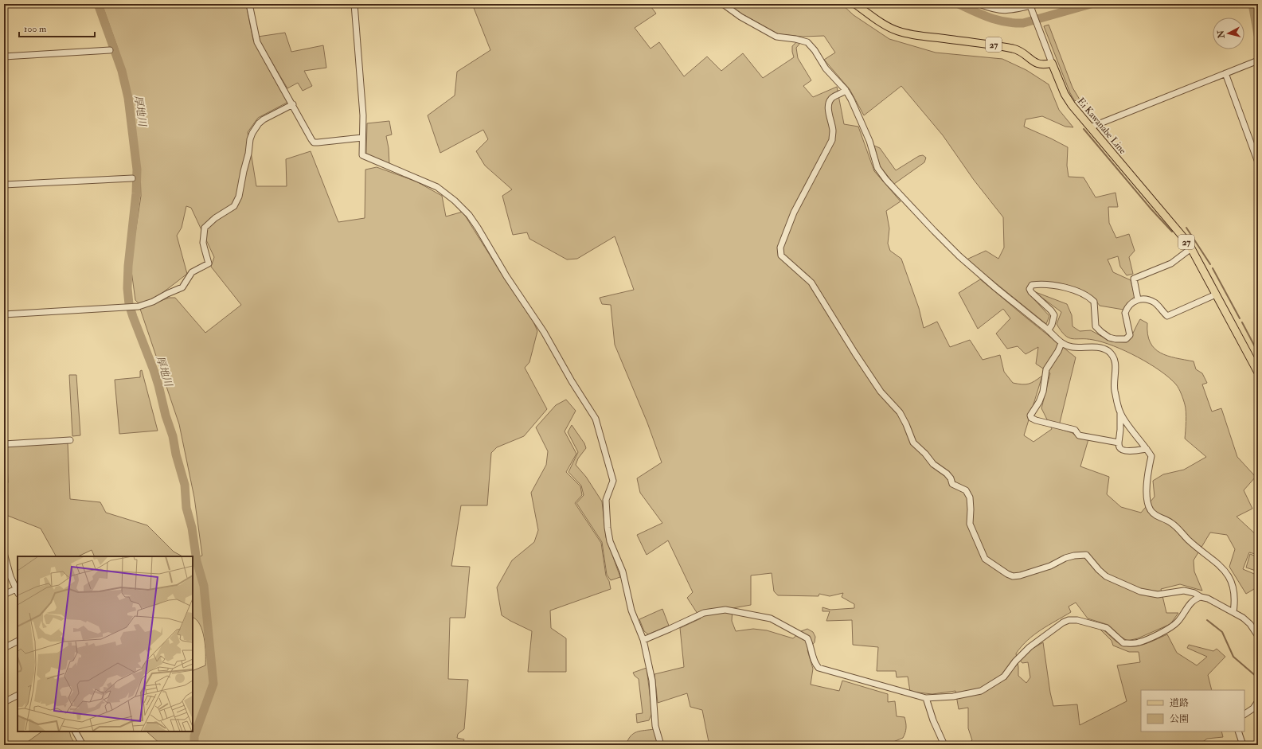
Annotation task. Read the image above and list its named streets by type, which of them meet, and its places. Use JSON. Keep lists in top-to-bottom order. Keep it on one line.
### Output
{"streets":{"main road":["27","Ei Kawanabe Line"]},"crossings":[["27","Ei Kawanabe Line"]],"water":["厚地川"],"legend":["道路","公園"],"scale_bar":"100 m","north":"left"}
